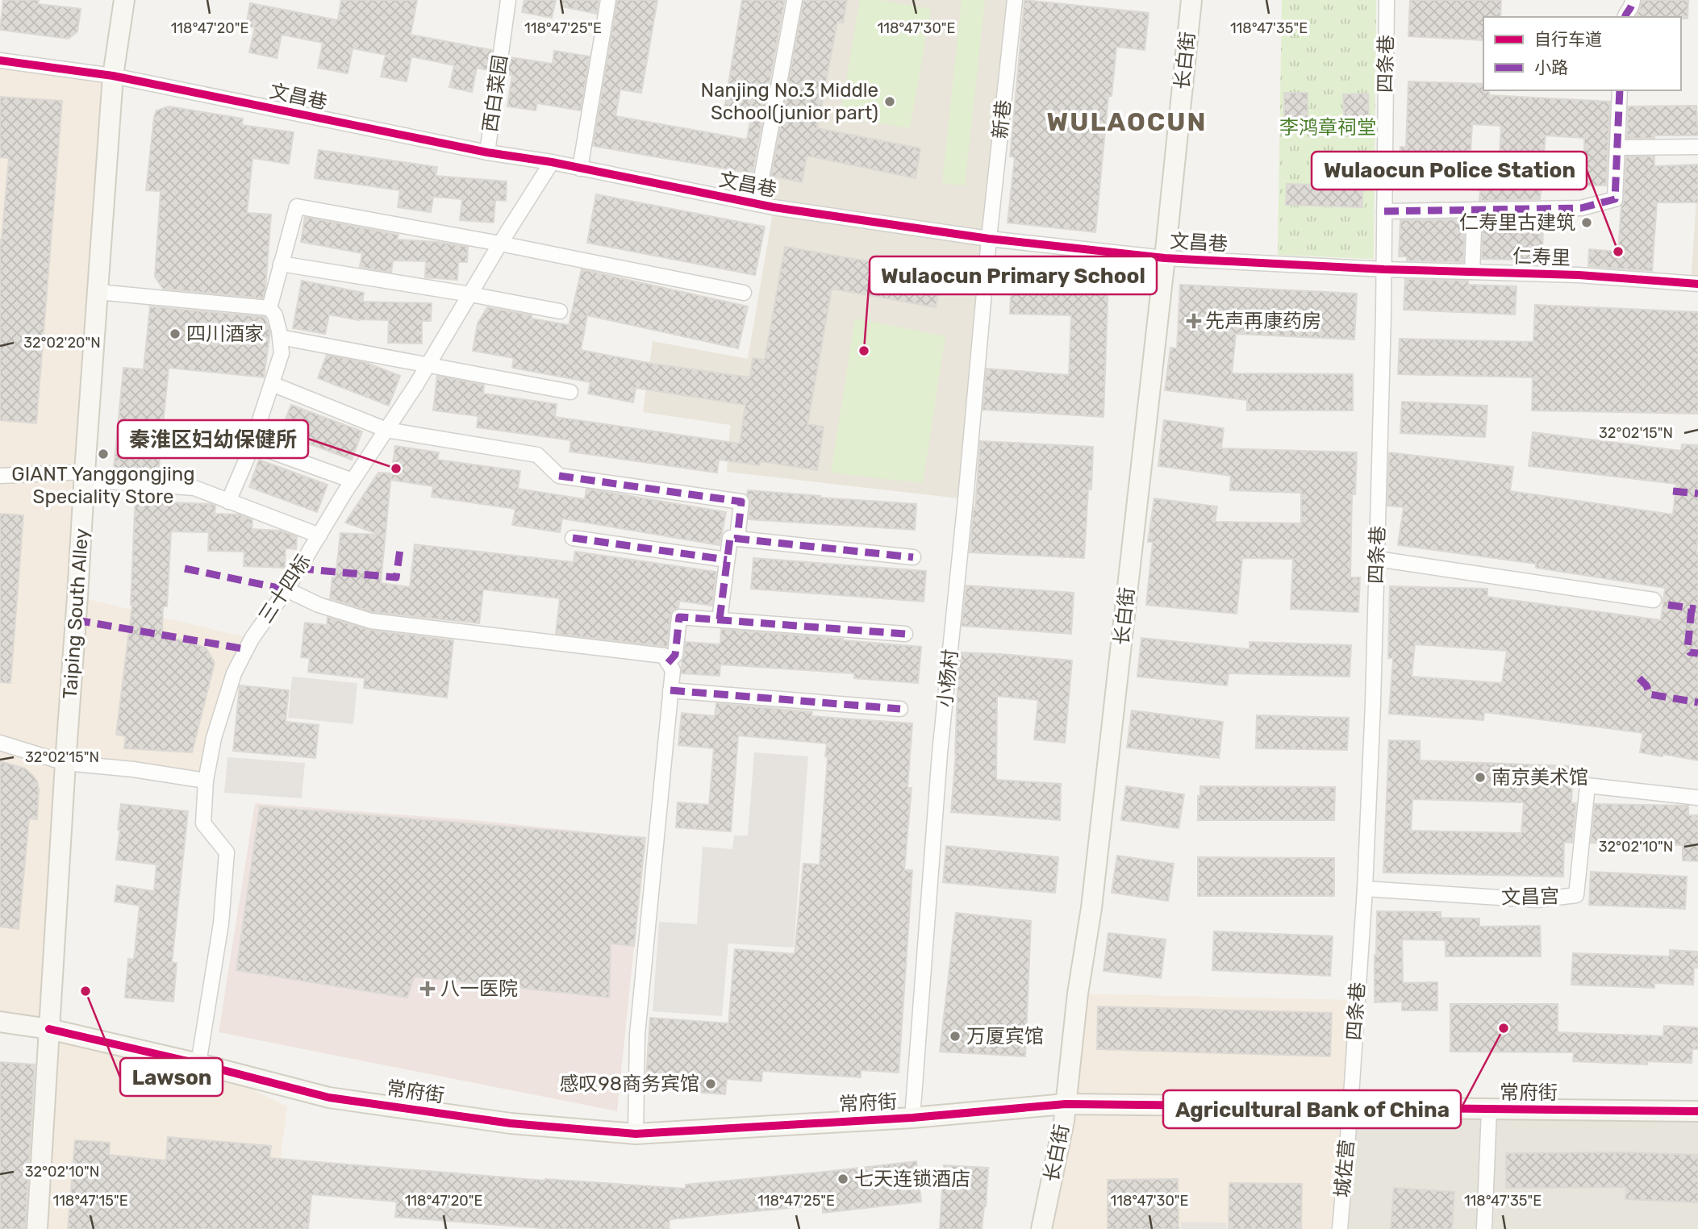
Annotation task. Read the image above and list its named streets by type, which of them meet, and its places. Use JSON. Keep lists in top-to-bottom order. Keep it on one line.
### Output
{"streets":{"main road":["长白街","Taiping South Alley","常府街"],"street":["四条巷","西白菜园","文昌巷","新巷","仁寿里","三十四标","小杨村","文昌宫","城佐营"]},"crossings":[["长白街","文昌巷"],["长白街","常府街"],["四条巷","文昌巷"],["四条巷","仁寿里"],["四条巷","文昌宫"],["四条巷","常府街"],["四条巷","城佐营"],["西白菜园","文昌巷"],["文昌巷","新巷"],["文昌巷","仁寿里"],["文昌巷","三十四标"],["文昌巷","Taiping South Alley"],["文昌巷","小杨村"],["新巷","小杨村"],["三十四标","常府街"],["Taiping South Alley","常府街"],["小杨村","常府街"],["常府街","城佐营"]],"districts":["WULAOCUN"],"parks":["李鸿章祠堂"],"places":{"other":["Nanjing No.3 Middle School(junior part)","仁寿里古建筑","Wulaocun Police Station","四川酒家","Wulaocun Primary School","GIANT Yanggongjing Speciality Store","秦淮区妇幼保健所","南京美术馆","Lawson","Agricultural Bank of China","万厦宾馆","感叹98商务宾馆","七天连锁酒店"],"health":["先声再康药房","八一医院"]},"legend":["自行车道","小路"],"coordinates":["118°47'20\"E","118°47'25\"E","118°47'30\"E","118°47'35\"E","32°02'20\"N","32°02'15\"N","32°02'10\"N","118°47'15\"E"]}
